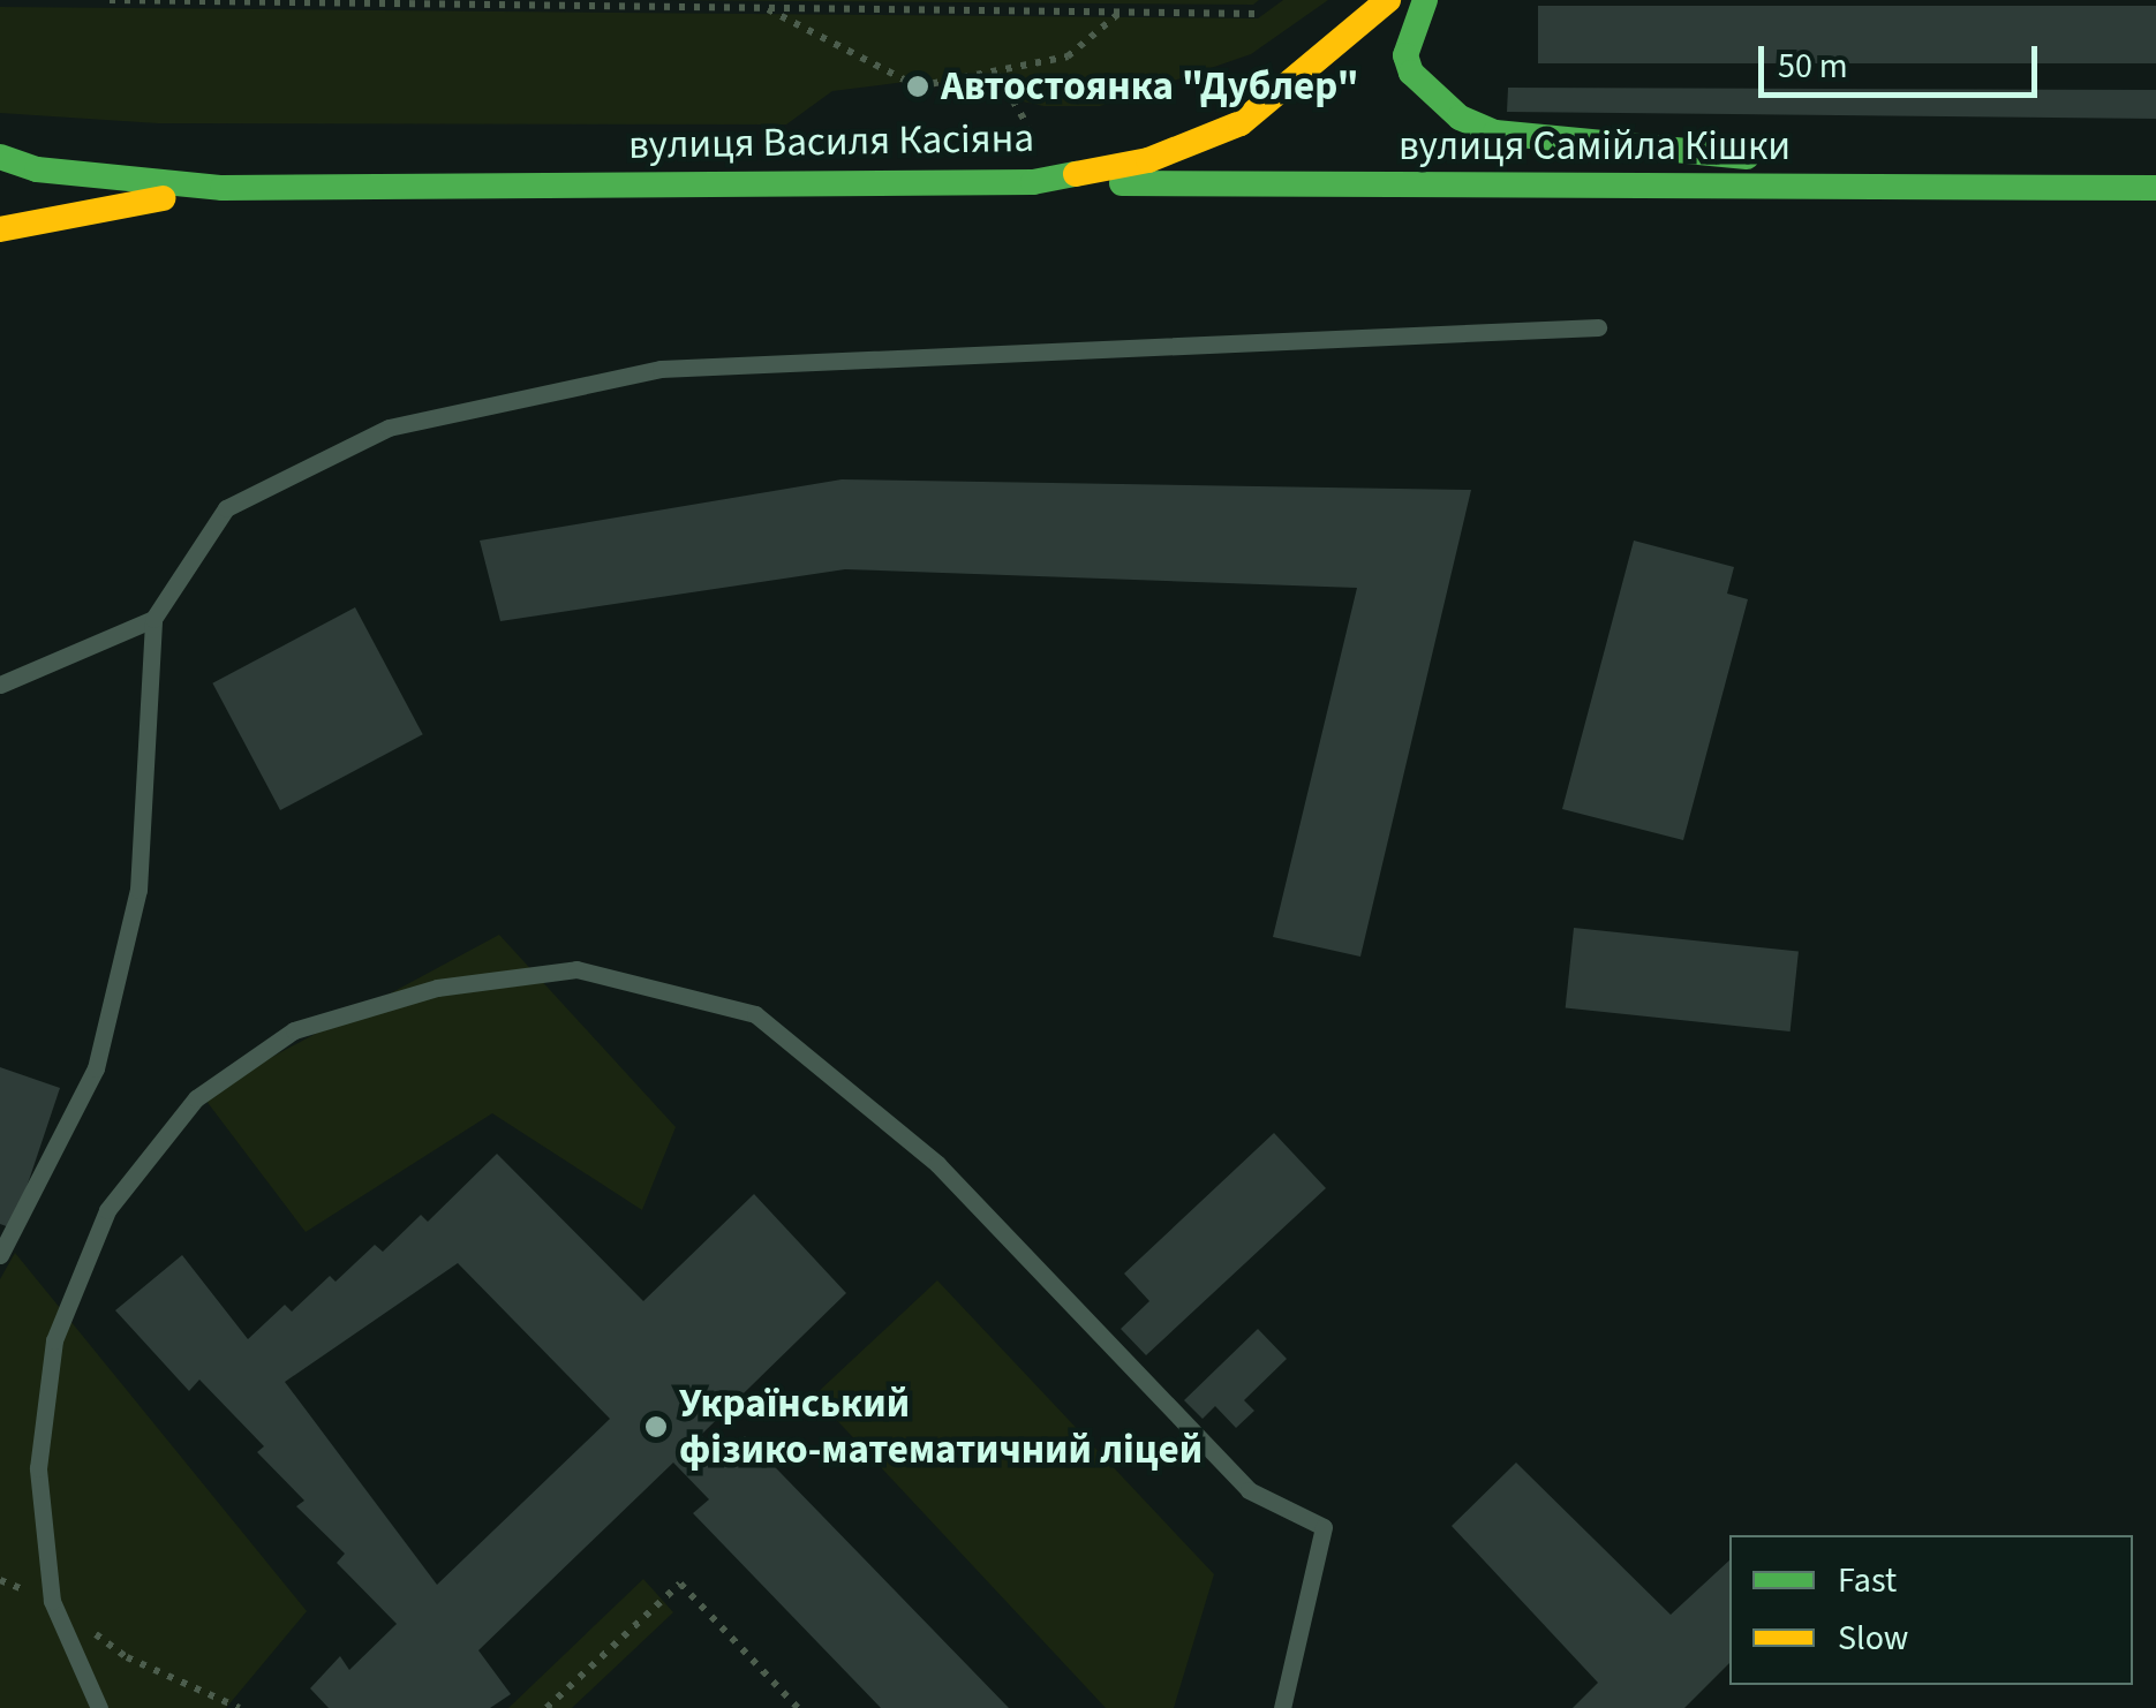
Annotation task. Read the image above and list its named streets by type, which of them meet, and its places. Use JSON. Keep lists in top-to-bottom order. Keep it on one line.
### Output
{"streets":{"street":["вулиця Василя Касіяна","вулиця Самійла Кішки"]},"crossings":[["вулиця Василя Касіяна","вулиця Самійла Кішки"]],"places":["Автостоянка \"Дублер\"","Український фізико-математичний ліцей"],"legend":["Fast","Slow"],"scale_bar":"50 m"}
